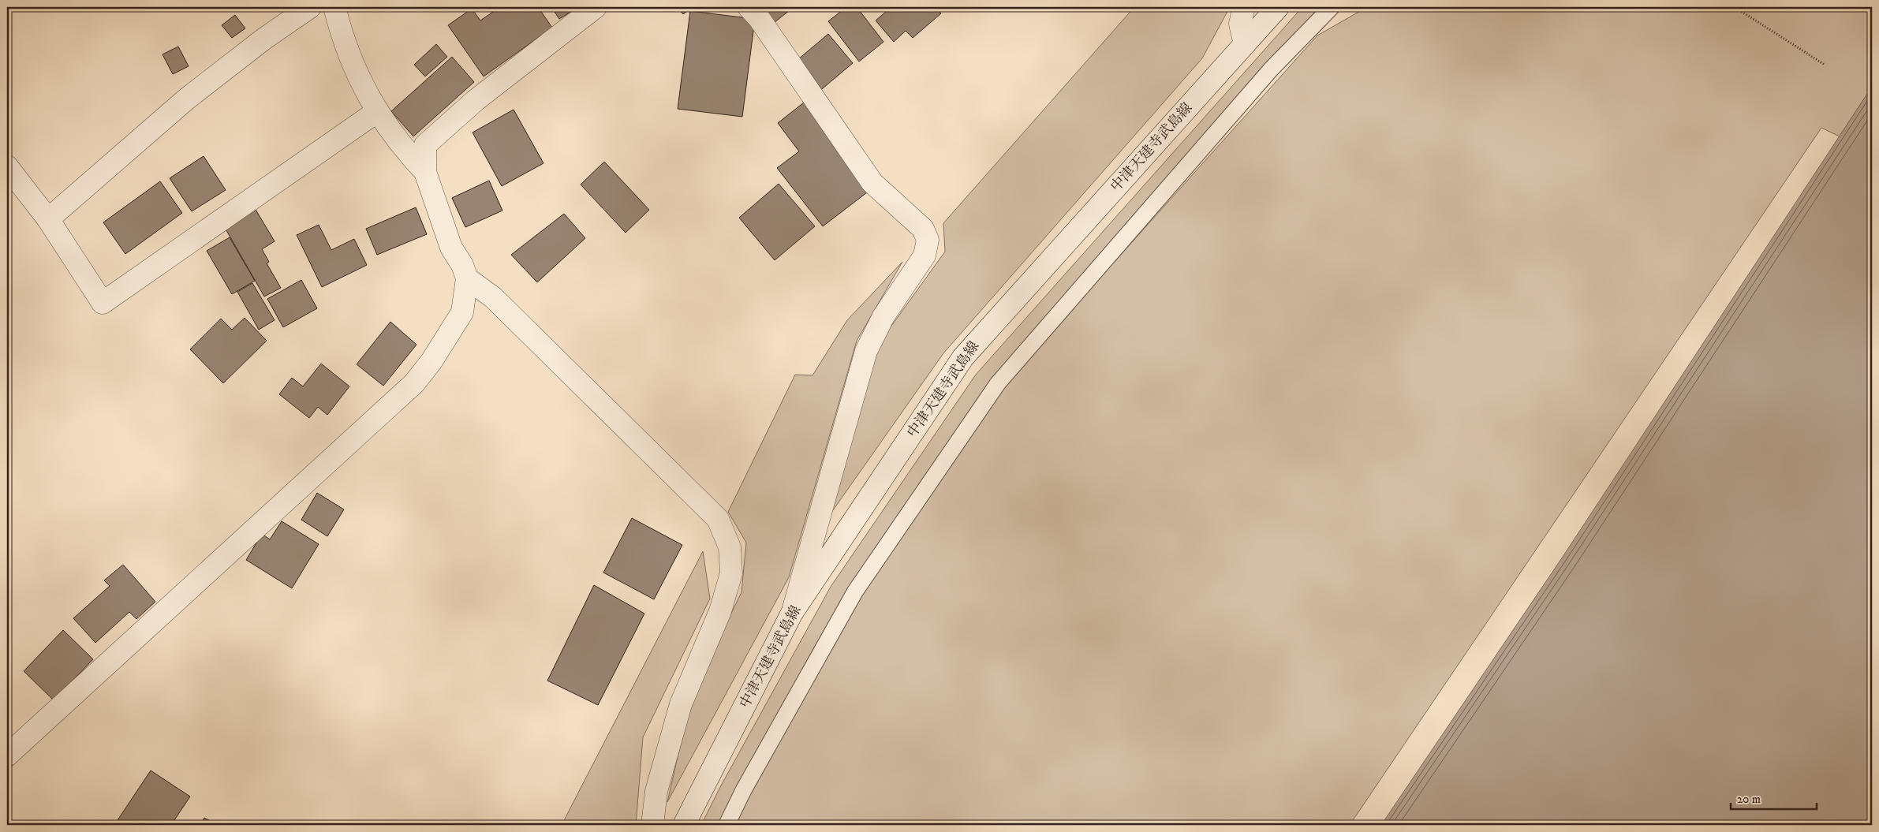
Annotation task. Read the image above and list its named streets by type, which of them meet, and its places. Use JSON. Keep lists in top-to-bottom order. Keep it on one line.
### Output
{"streets":{"street":["中津天建寺武島線"]},"scale_bar":"20 m"}
